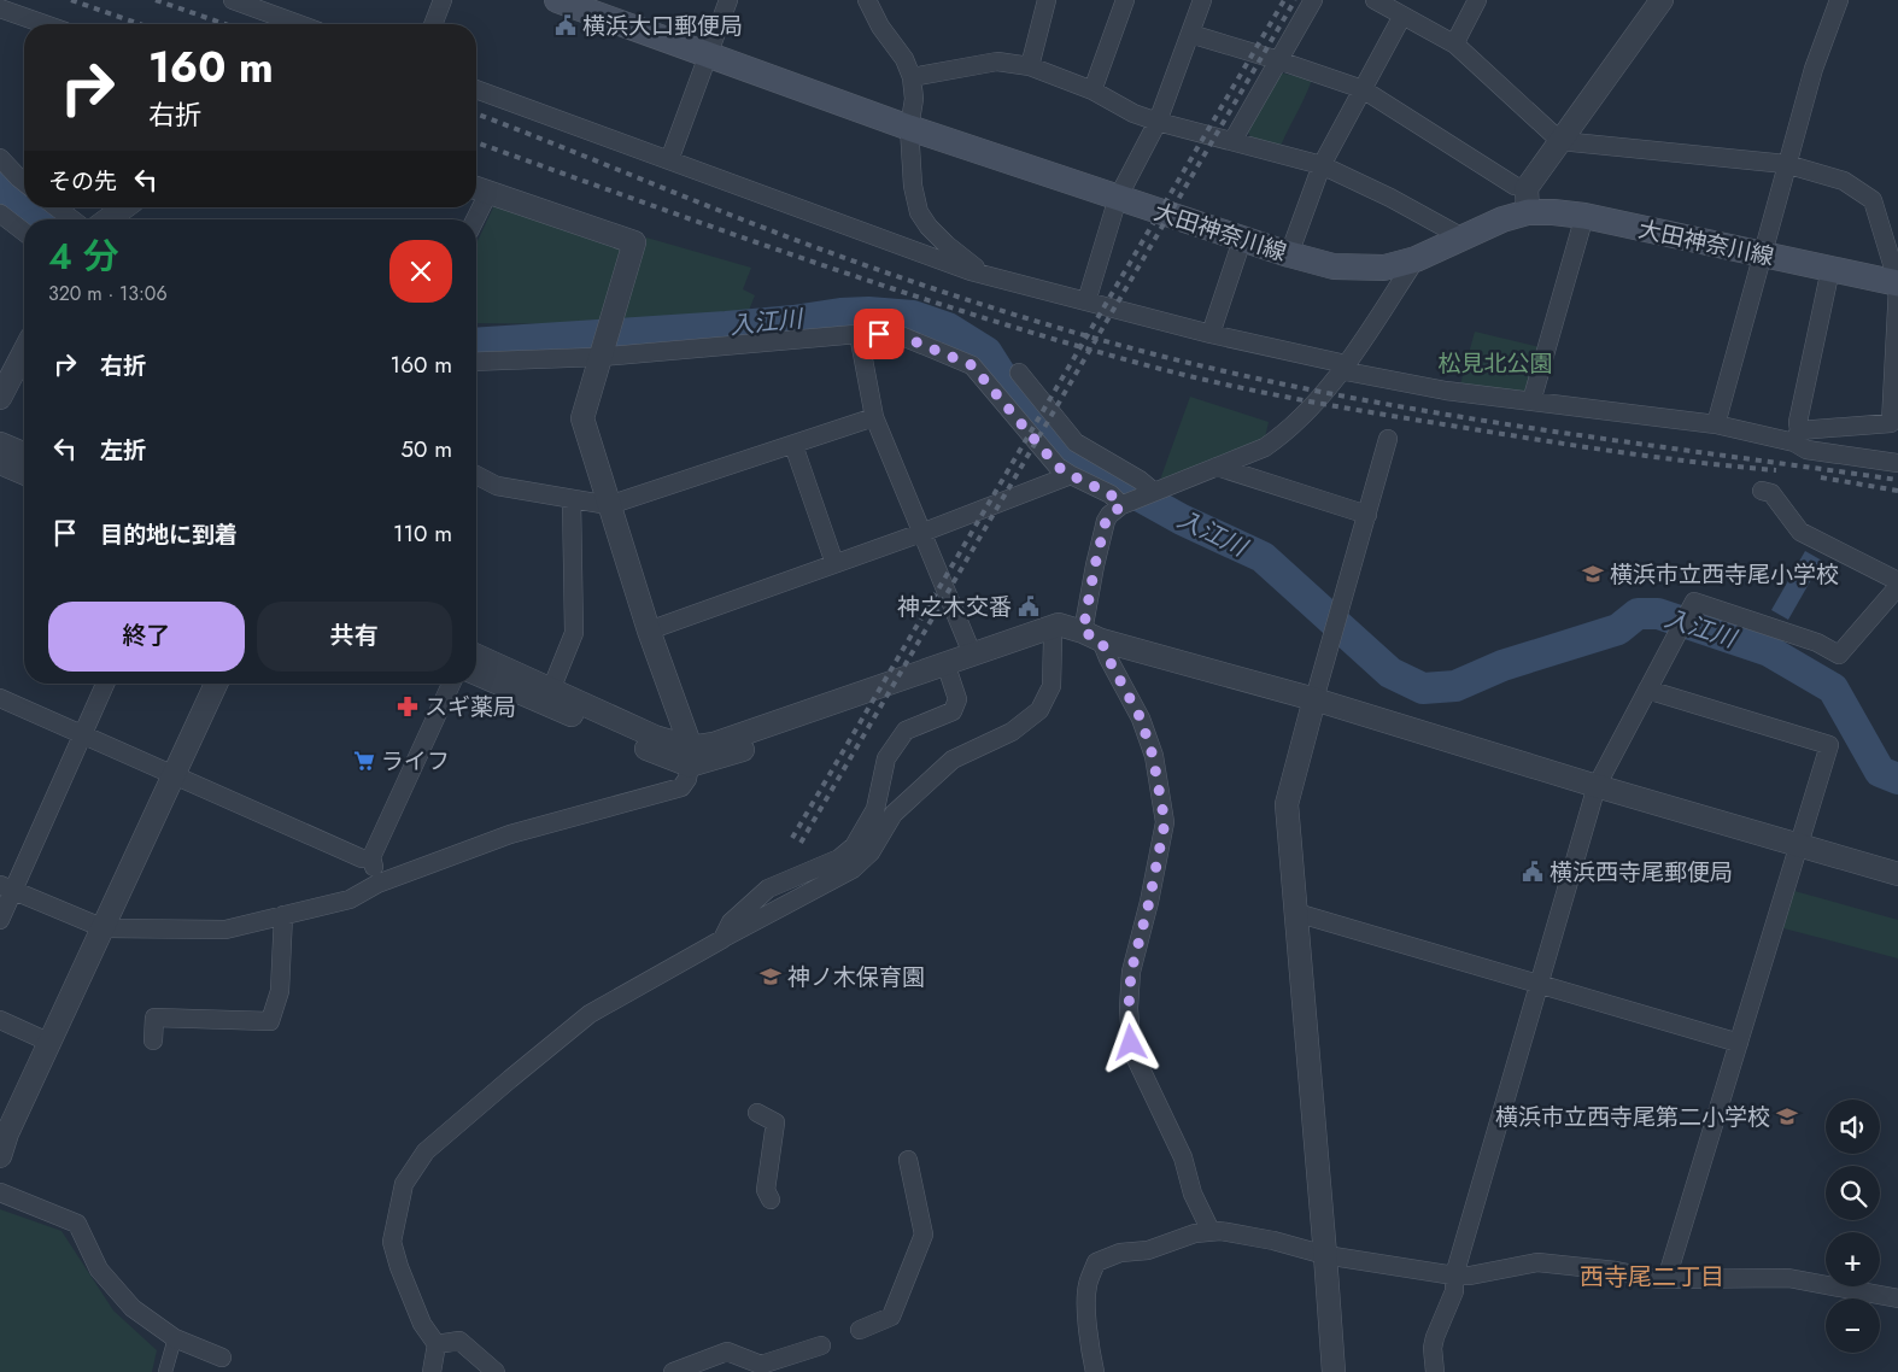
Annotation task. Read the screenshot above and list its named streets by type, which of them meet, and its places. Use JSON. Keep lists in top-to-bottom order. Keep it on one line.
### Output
{"streets":{"main road":["大田神奈川線"]},"districts":["西寺尾二丁目"],"water":["入江川"],"parks":["松見北公園"],"places":{"public building":["横浜大口郵便局","神之木交番","横浜西寺尾郵便局"],"school or university":["横浜市立西寺尾小学校","神ノ木保育園","横浜市立西寺尾第二小学校"],"pharmacy":["スギ薬局"],"supermarket":["ライフ"]},"page":{"turn":["160 m","右折"],"then":"その先","heading":["4 分","320 m · 13:06"],"list":[{"name":"右折","value":"160 m"},{"name":"左折","value":"50 m"},{"name":"目的地に到着","value":"110 m"}],"buttons":["終了","共有"],"map_buttons":["+","−"]}}
